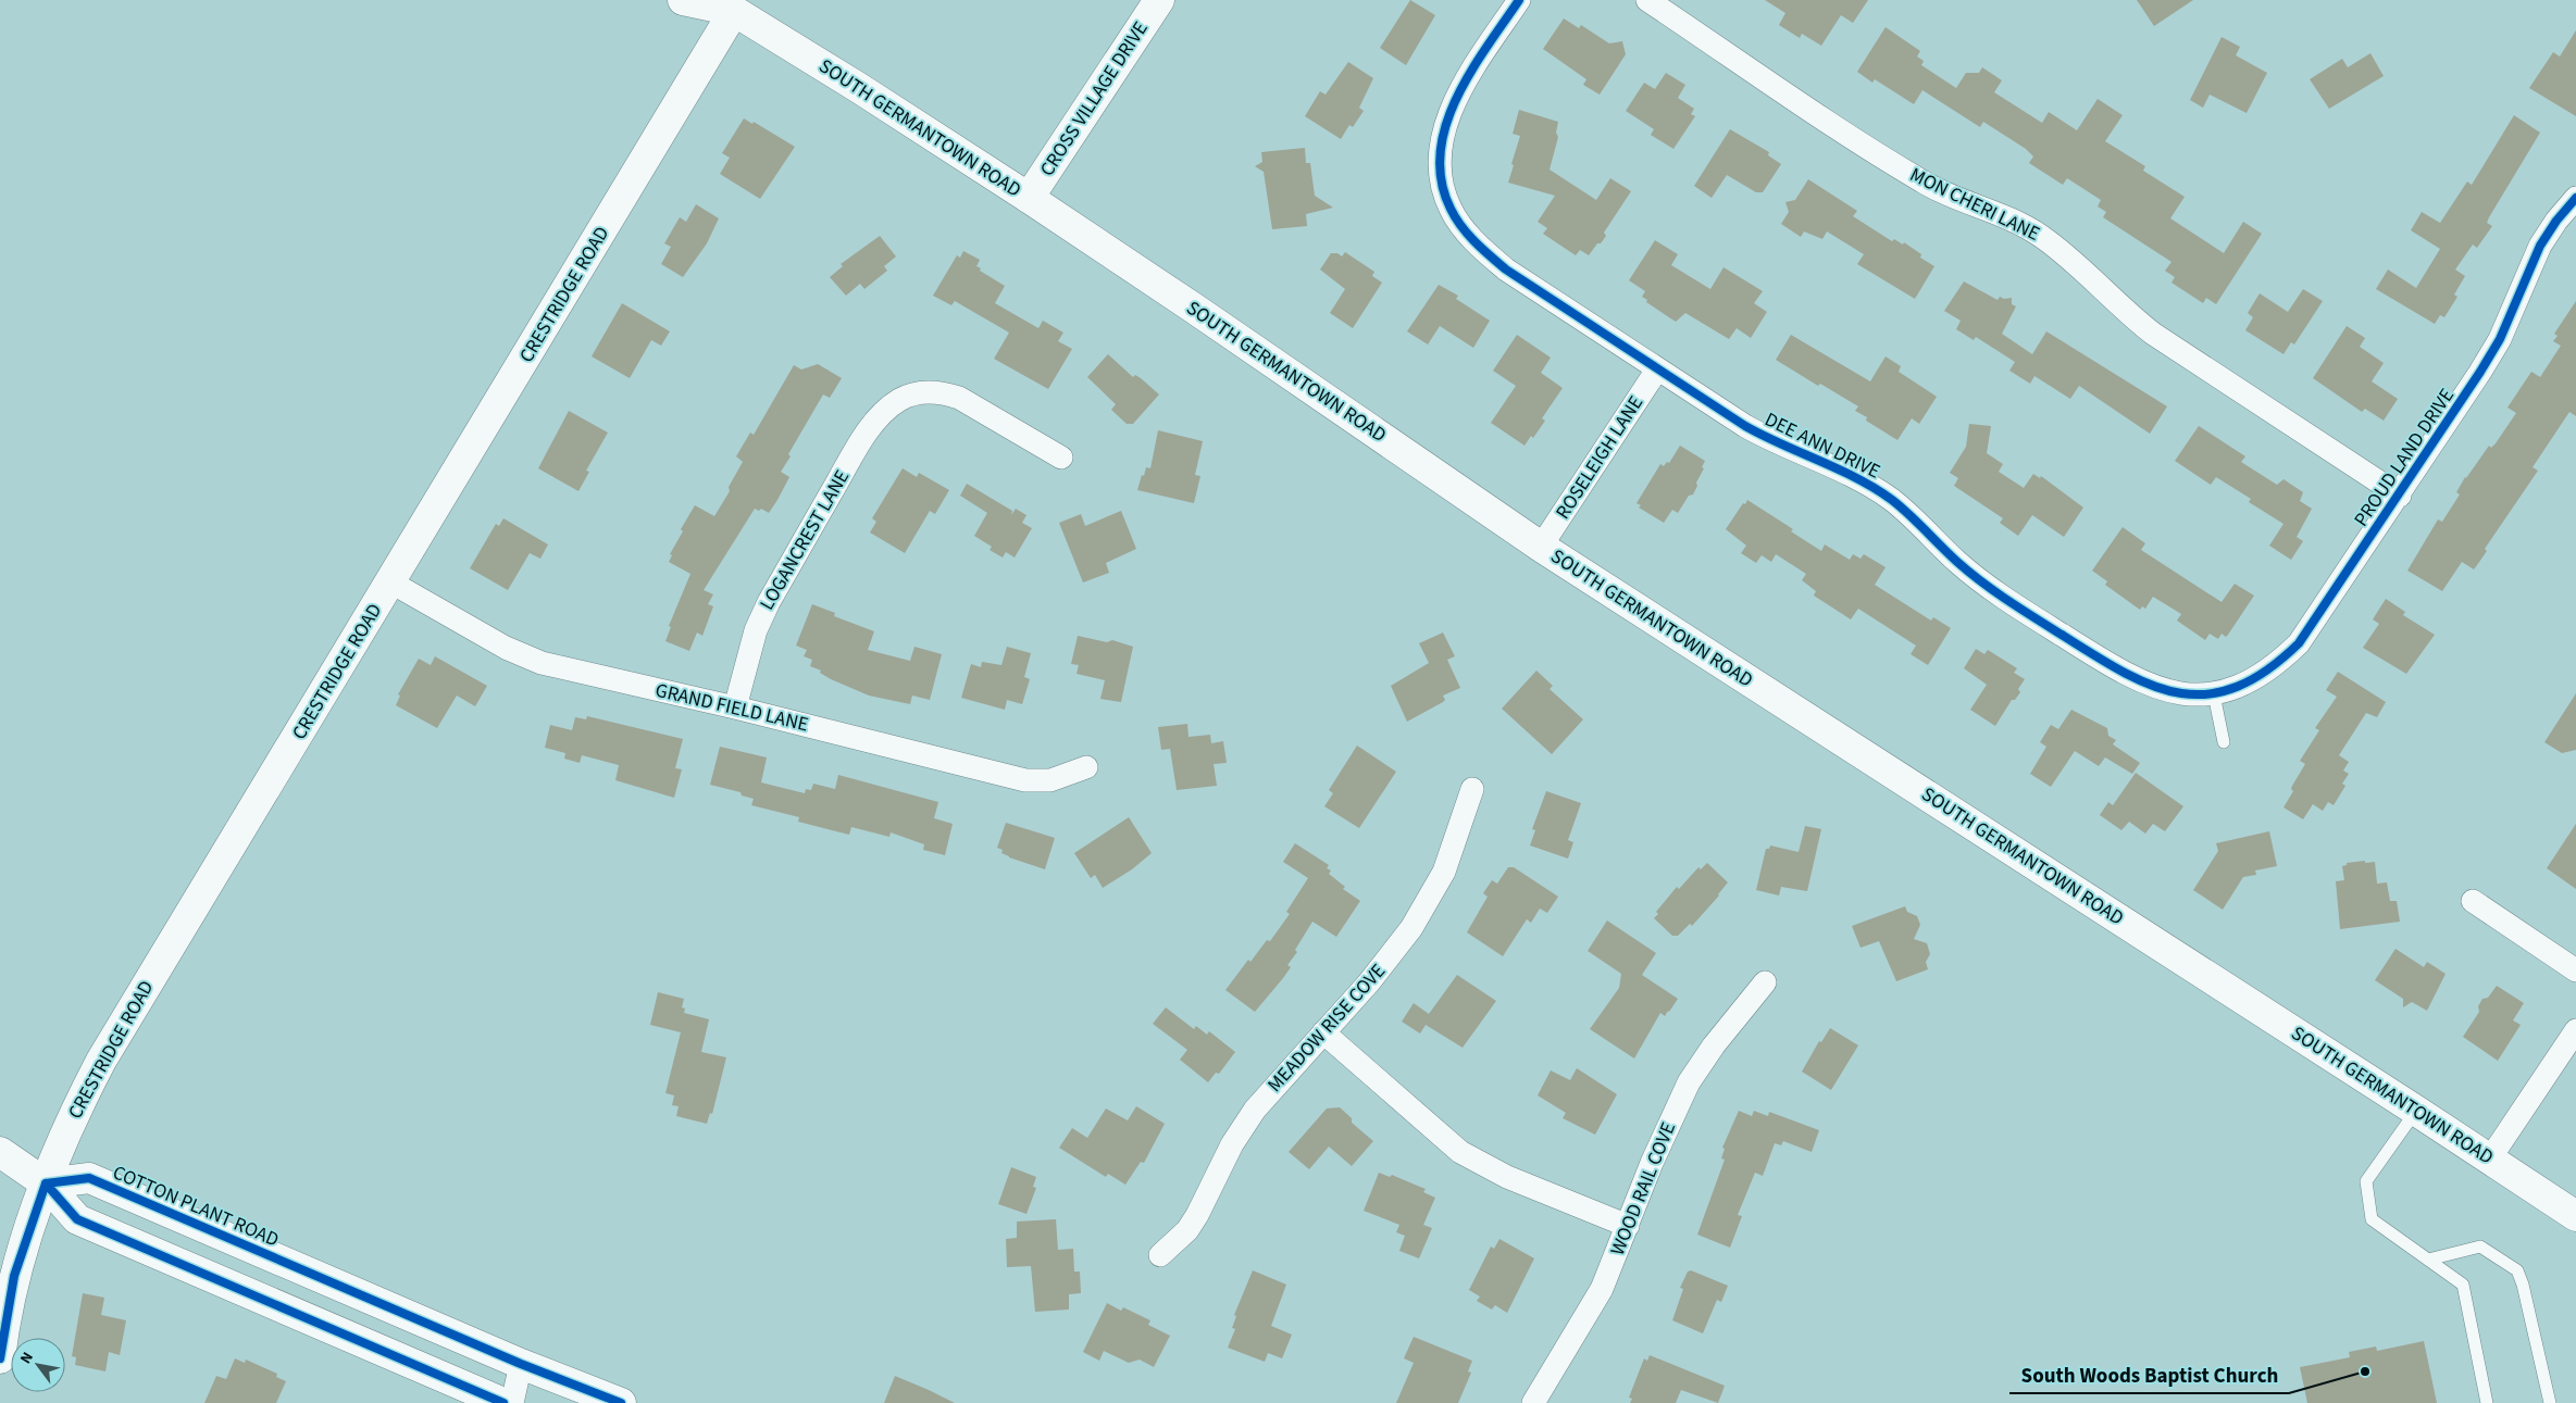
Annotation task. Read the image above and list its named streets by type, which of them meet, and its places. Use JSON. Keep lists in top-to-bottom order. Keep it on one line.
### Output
{"streets":{"street":["CROSS VILLAGE DRIVE","SOUTH GERMANTOWN ROAD","MON CHERI LANE","CRESTRIDGE ROAD","DEE ANN DRIVE","ROSELEIGH LANE","PROUD LAND DRIVE","LOGANCREST LANE","GRAND FIELD LANE","MEADOW RISE COVE","WOOD RAIL COVE","COTTON PLANT ROAD"]},"crossings":[["CROSS VILLAGE DRIVE","SOUTH GERMANTOWN ROAD"],["SOUTH GERMANTOWN ROAD","CRESTRIDGE ROAD"],["SOUTH GERMANTOWN ROAD","ROSELEIGH LANE"],["MON CHERI LANE","PROUD LAND DRIVE"],["CRESTRIDGE ROAD","GRAND FIELD LANE"],["CRESTRIDGE ROAD","COTTON PLANT ROAD"],["DEE ANN DRIVE","ROSELEIGH LANE"],["DEE ANN DRIVE","PROUD LAND DRIVE"],["LOGANCREST LANE","GRAND FIELD LANE"]],"places":["South Woods Baptist Church"],"north":"top left"}
